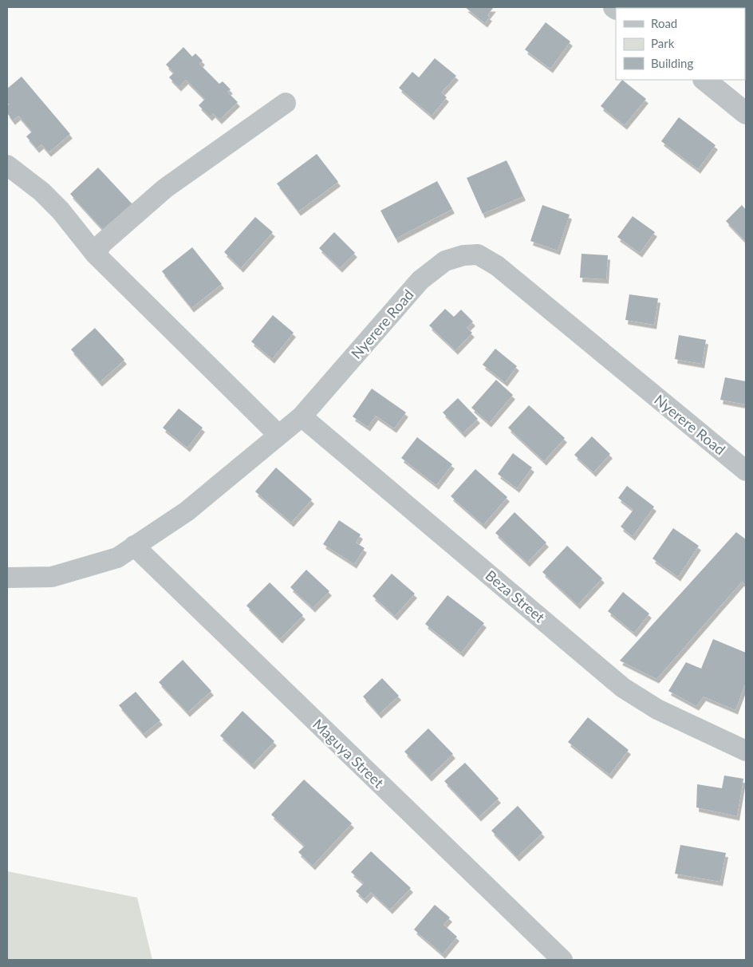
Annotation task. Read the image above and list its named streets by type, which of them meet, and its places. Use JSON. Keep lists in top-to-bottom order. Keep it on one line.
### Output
{"streets":{"street":["Nyerere Road","Beza Street","Maguya Street"]},"crossings":[["Nyerere Road","Beza Street"],["Nyerere Road","Maguya Street"]],"legend":["Road","Park","Building"]}
